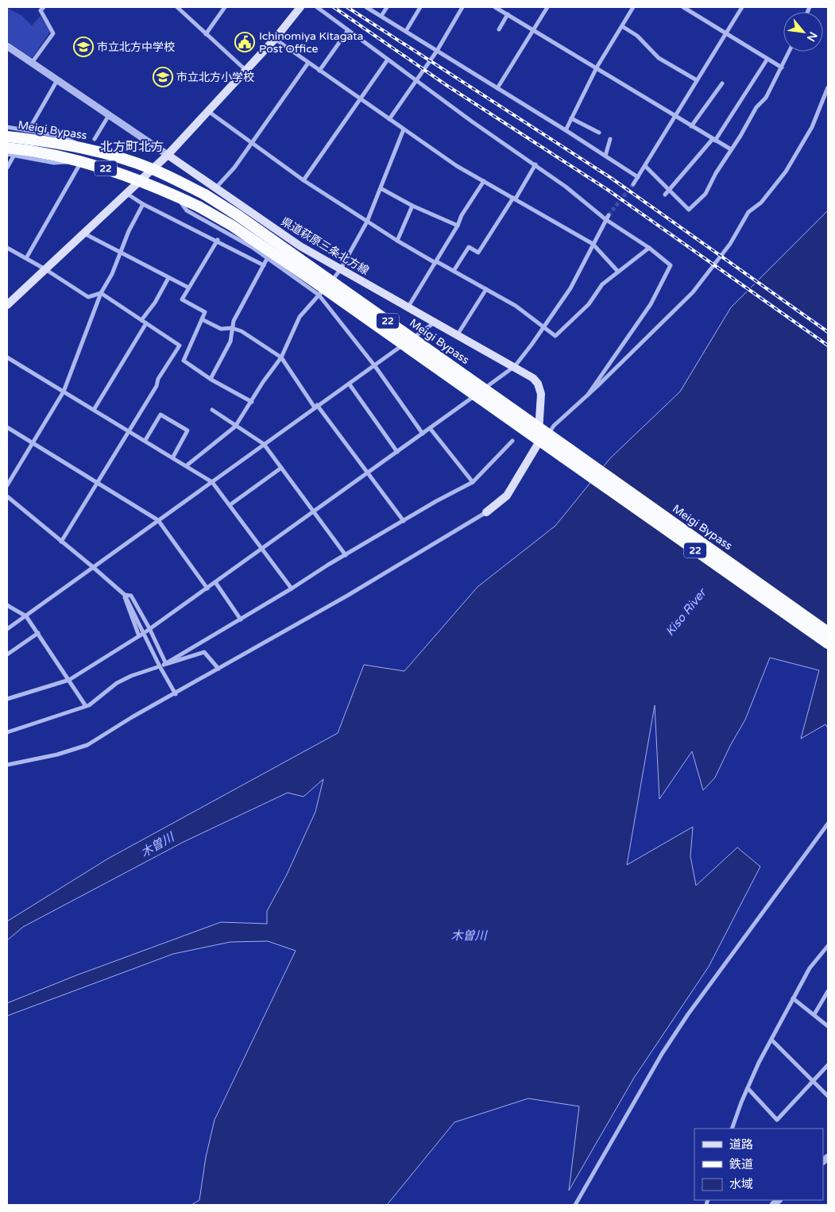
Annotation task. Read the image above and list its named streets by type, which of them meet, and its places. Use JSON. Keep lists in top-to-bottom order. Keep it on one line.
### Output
{"streets":{"highway":["Meigi Bypass","22"],"main road":["県道萩原三条北方線"]},"districts":["北方町北方"],"water":["Kiso River","木曽川"],"places":{"public building":["Ichinomiya Kitagata Post Office"],"school or university":["市立北方中学校","市立北方小学校"]},"legend":["道路","鉄道","水域"],"north":"bottom right"}
